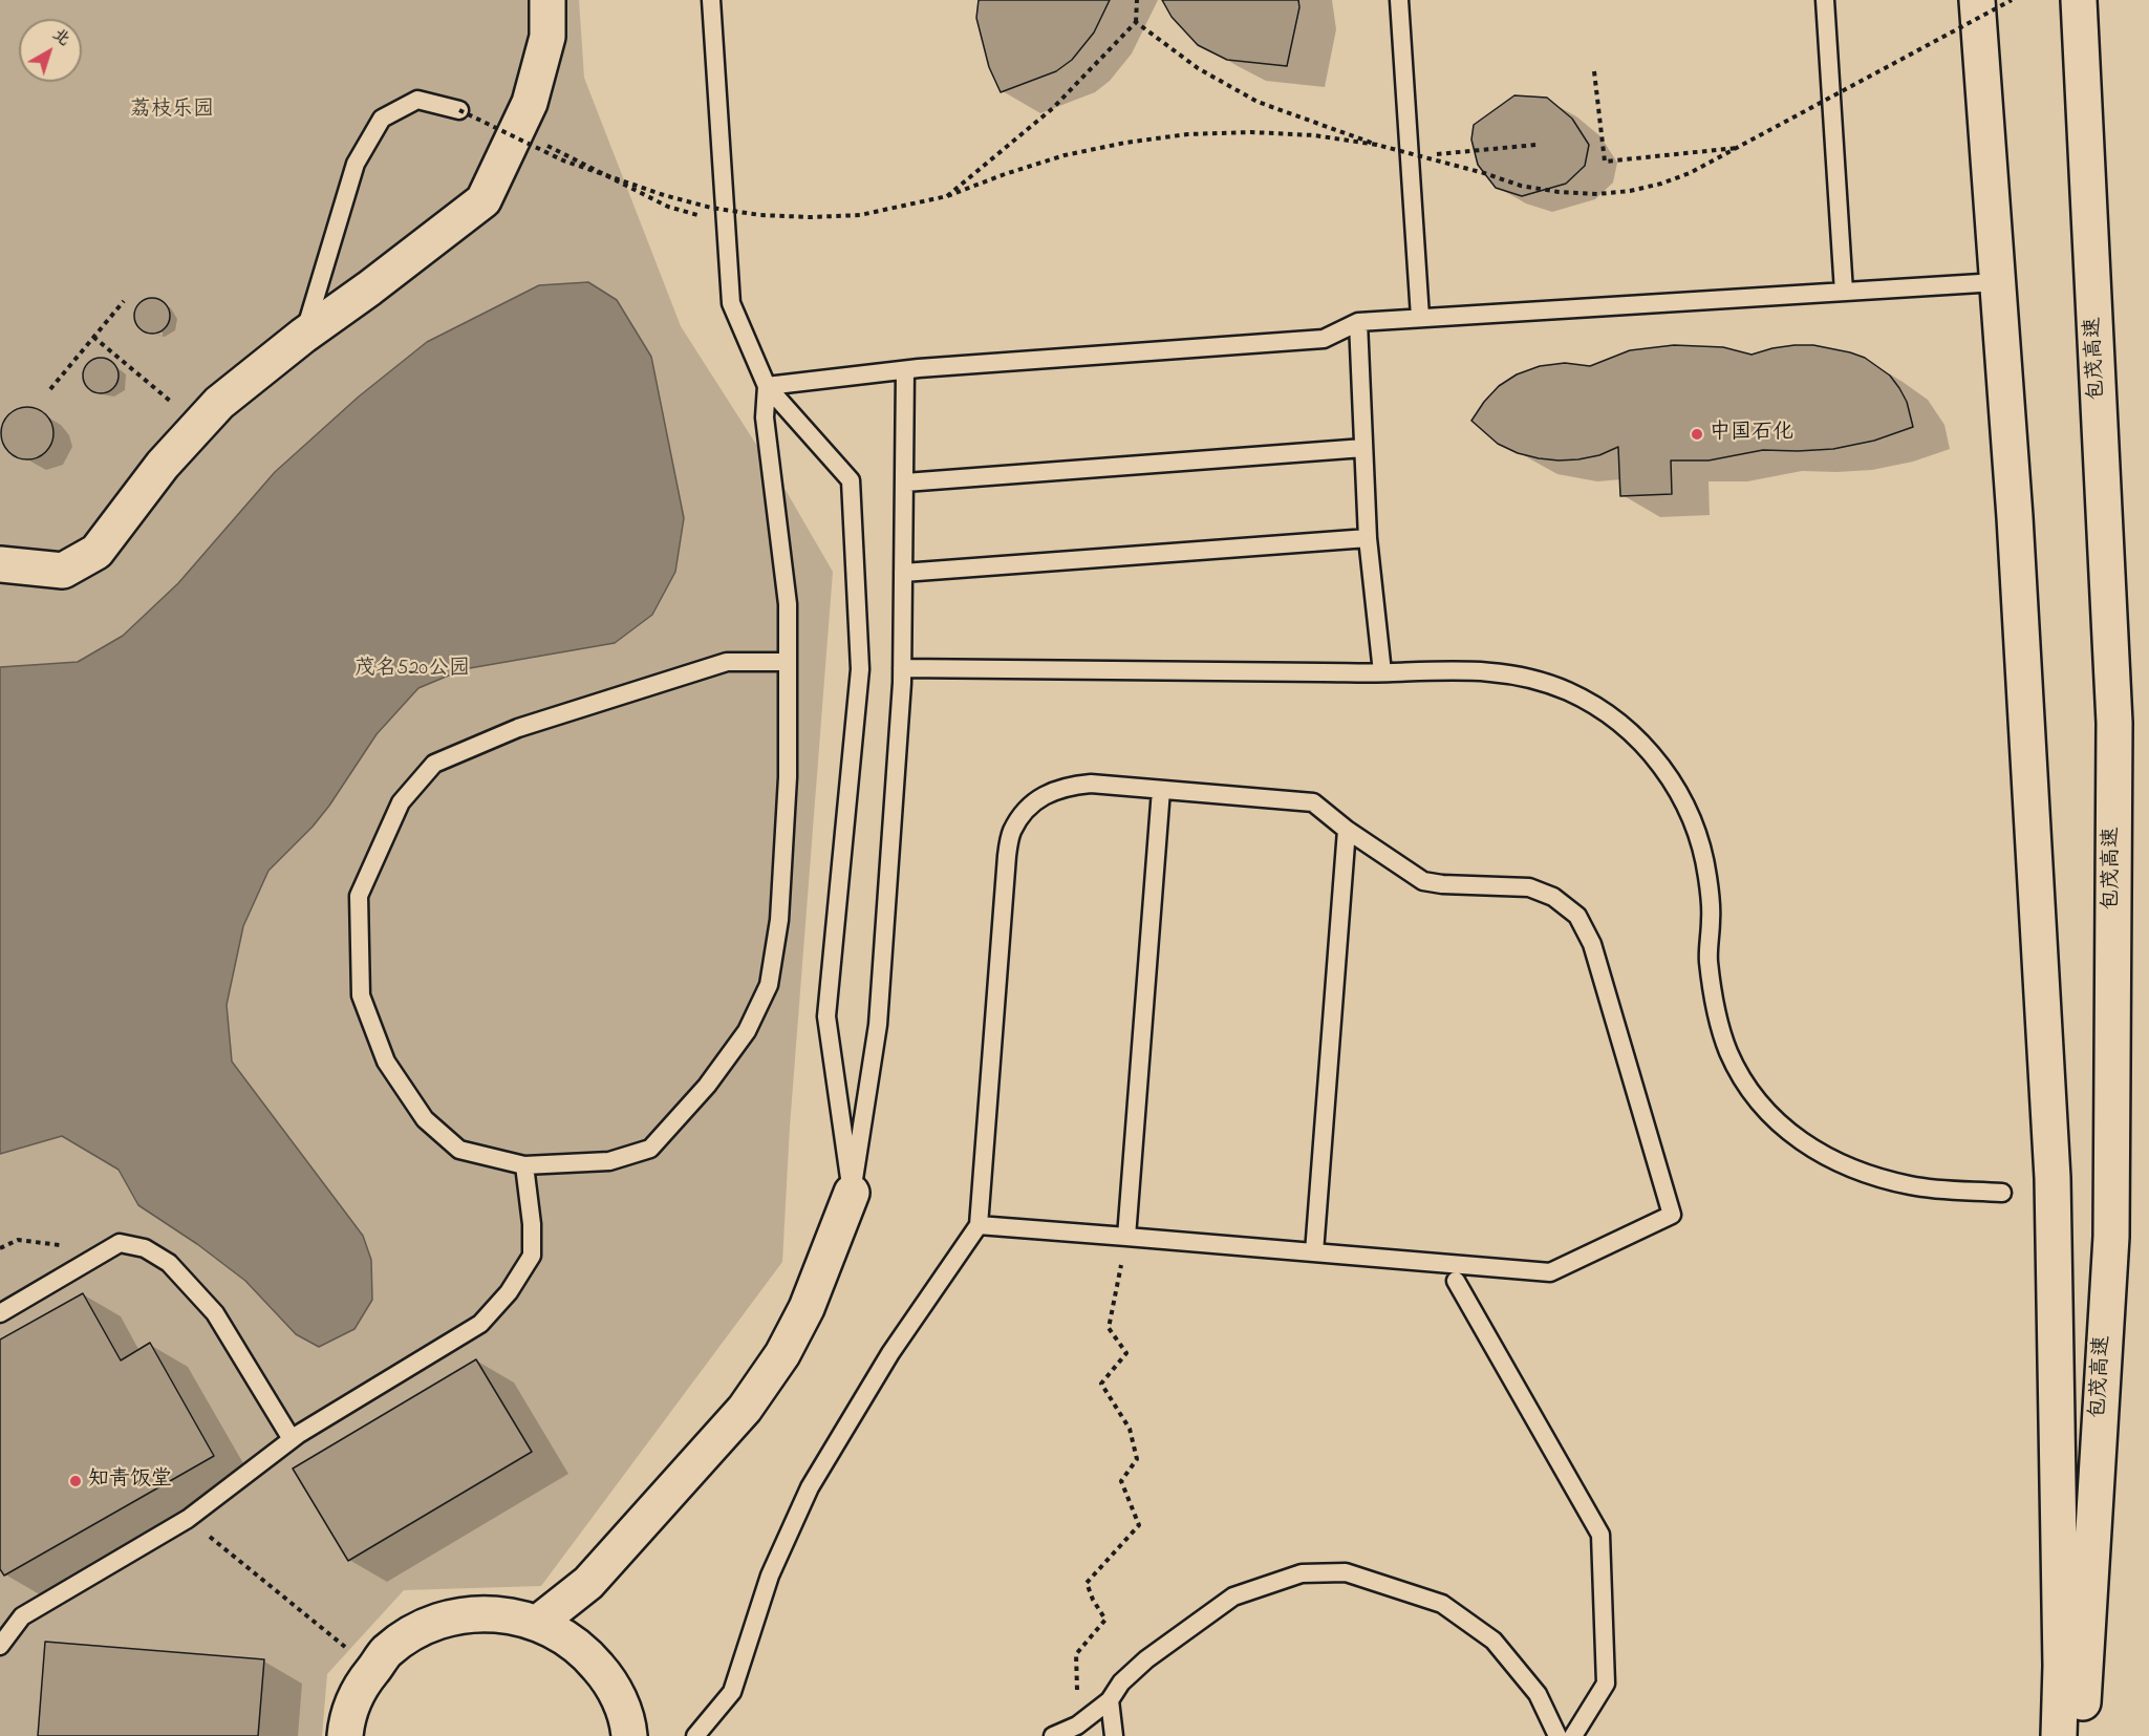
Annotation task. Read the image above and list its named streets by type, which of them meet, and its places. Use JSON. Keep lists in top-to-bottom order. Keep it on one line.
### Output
{"streets":{"main road":["包茂高速"]},"parks":["荔枝乐园","茂名520公园"],"places":["中国石化","知青饭堂"],"north":"top right"}
